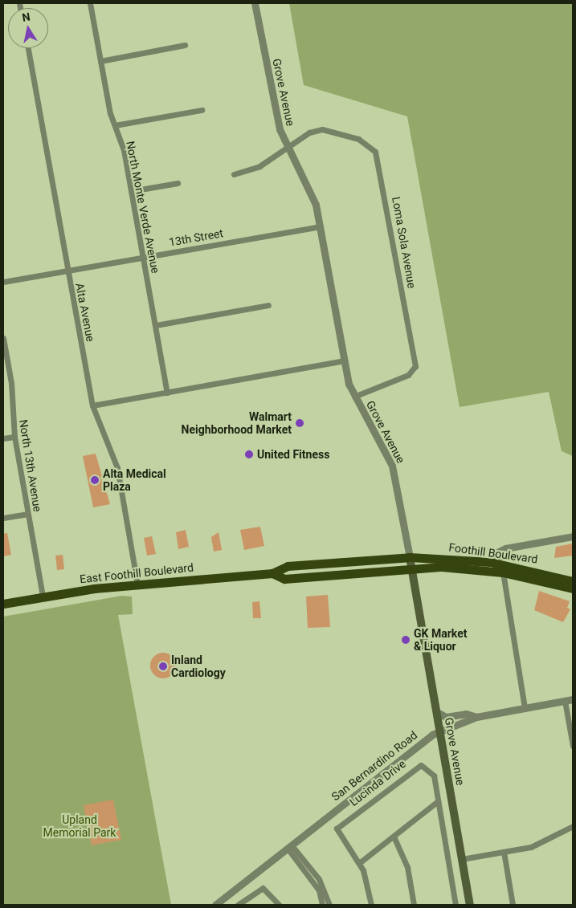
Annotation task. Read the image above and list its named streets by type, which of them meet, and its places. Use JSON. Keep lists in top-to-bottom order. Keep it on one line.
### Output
{"streets":{"main road":["Grove Avenue","Foothill Boulevard","East Foothill Boulevard"],"street":["North Monte Verde Avenue","13th Street","Loma Sola Avenue","Alta Avenue","North 13th Avenue","San Bernardino Road","Lucinda Drive"]},"crossings":[["Grove Avenue","13th Street"],["Grove Avenue","Loma Sola Avenue"],["Grove Avenue","Foothill Boulevard"],["Grove Avenue","East Foothill Boulevard"],["Grove Avenue","San Bernardino Road"],["North Monte Verde Avenue","13th Street"],["13th Street","Alta Avenue"],["Alta Avenue","East Foothill Boulevard"],["North 13th Avenue","East Foothill Boulevard"],["Foothill Boulevard","East Foothill Boulevard"]],"parks":["Upland Memorial Park"],"places":["Walmart Neighborhood Market","United Fitness","Alta Medical Plaza","GK Market & Liquor","Inland Cardiology"],"north":"top"}
